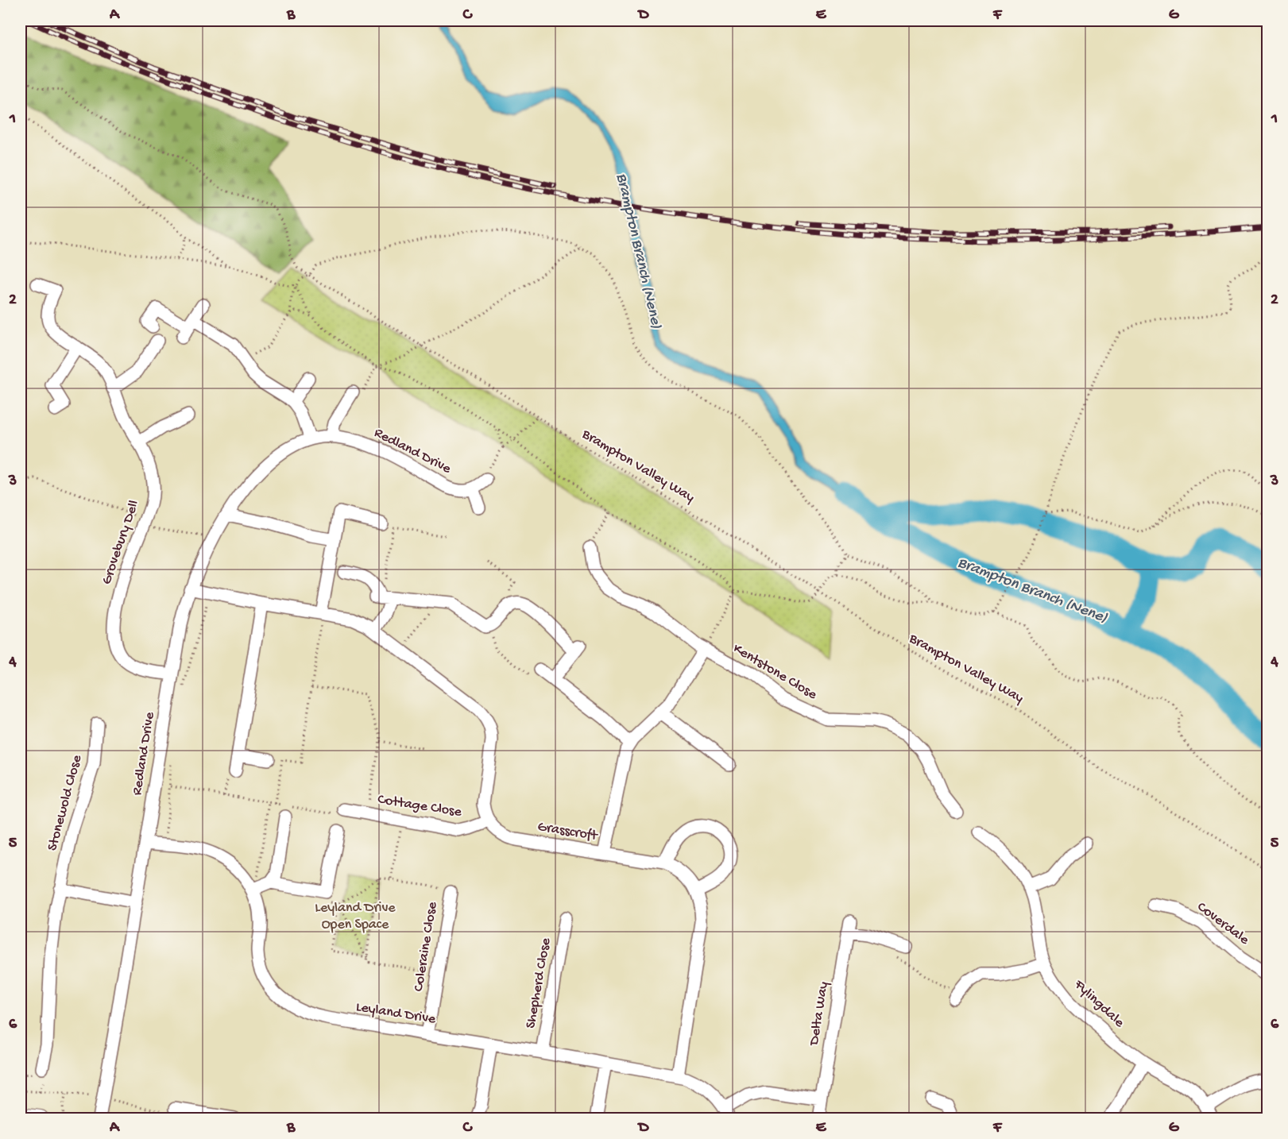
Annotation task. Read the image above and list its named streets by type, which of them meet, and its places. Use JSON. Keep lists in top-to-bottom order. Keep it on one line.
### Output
{"streets":{"street":["Redland Drive","Grovebury Dell","Kentstone Close","Stonewold Close","Cottage Close","Grasscroft","Coverdale","Coleraine Close","Shepherd Close","Fylingdale","Leyland Drive","Delta Way"],"path":["Brampton Valley Way"]},"crossings":[["Redland Drive","Grovebury Dell"],["Redland Drive","Leyland Drive"],["Cottage Close","Grasscroft"],["Grasscroft","Leyland Drive"],["Coleraine Close","Leyland Drive"],["Shepherd Close","Leyland Drive"]],"water":["Brampton Branch (Nene)"],"parks":["Leyland Drive Open Space"],"grid":{"columns":["A","B","C","D","E","F","G"],"rows":["1","2","3","4","5","6"]}}
